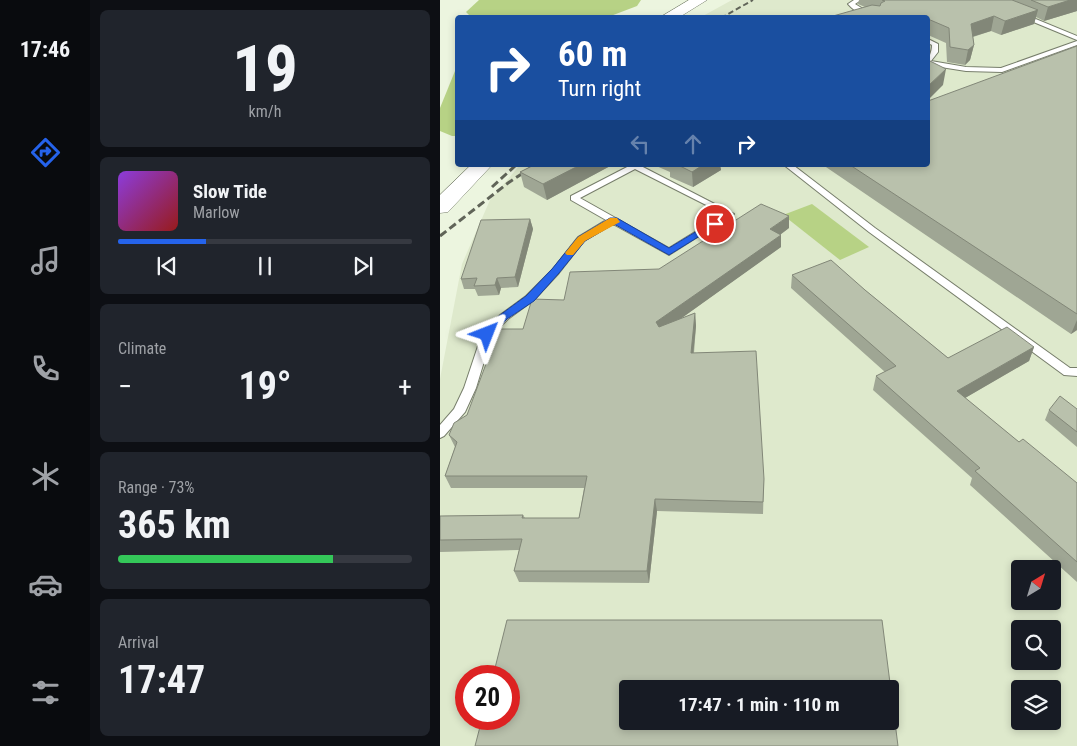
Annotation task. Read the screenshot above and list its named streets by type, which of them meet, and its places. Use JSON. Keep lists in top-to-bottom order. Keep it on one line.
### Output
{"north":"top right","page":{"tabs":"17:46","tile":[["19","km/h"],"Climate",["Range · 73%","365 km"],["Arrival","17:47"]],"turn":["60 m","Turn right"],"song":["Slow Tide","Marlow"],"heat":["−","19°","+"],"limit":"20","trip":"17:47 · 1 min · 110 m"}}
